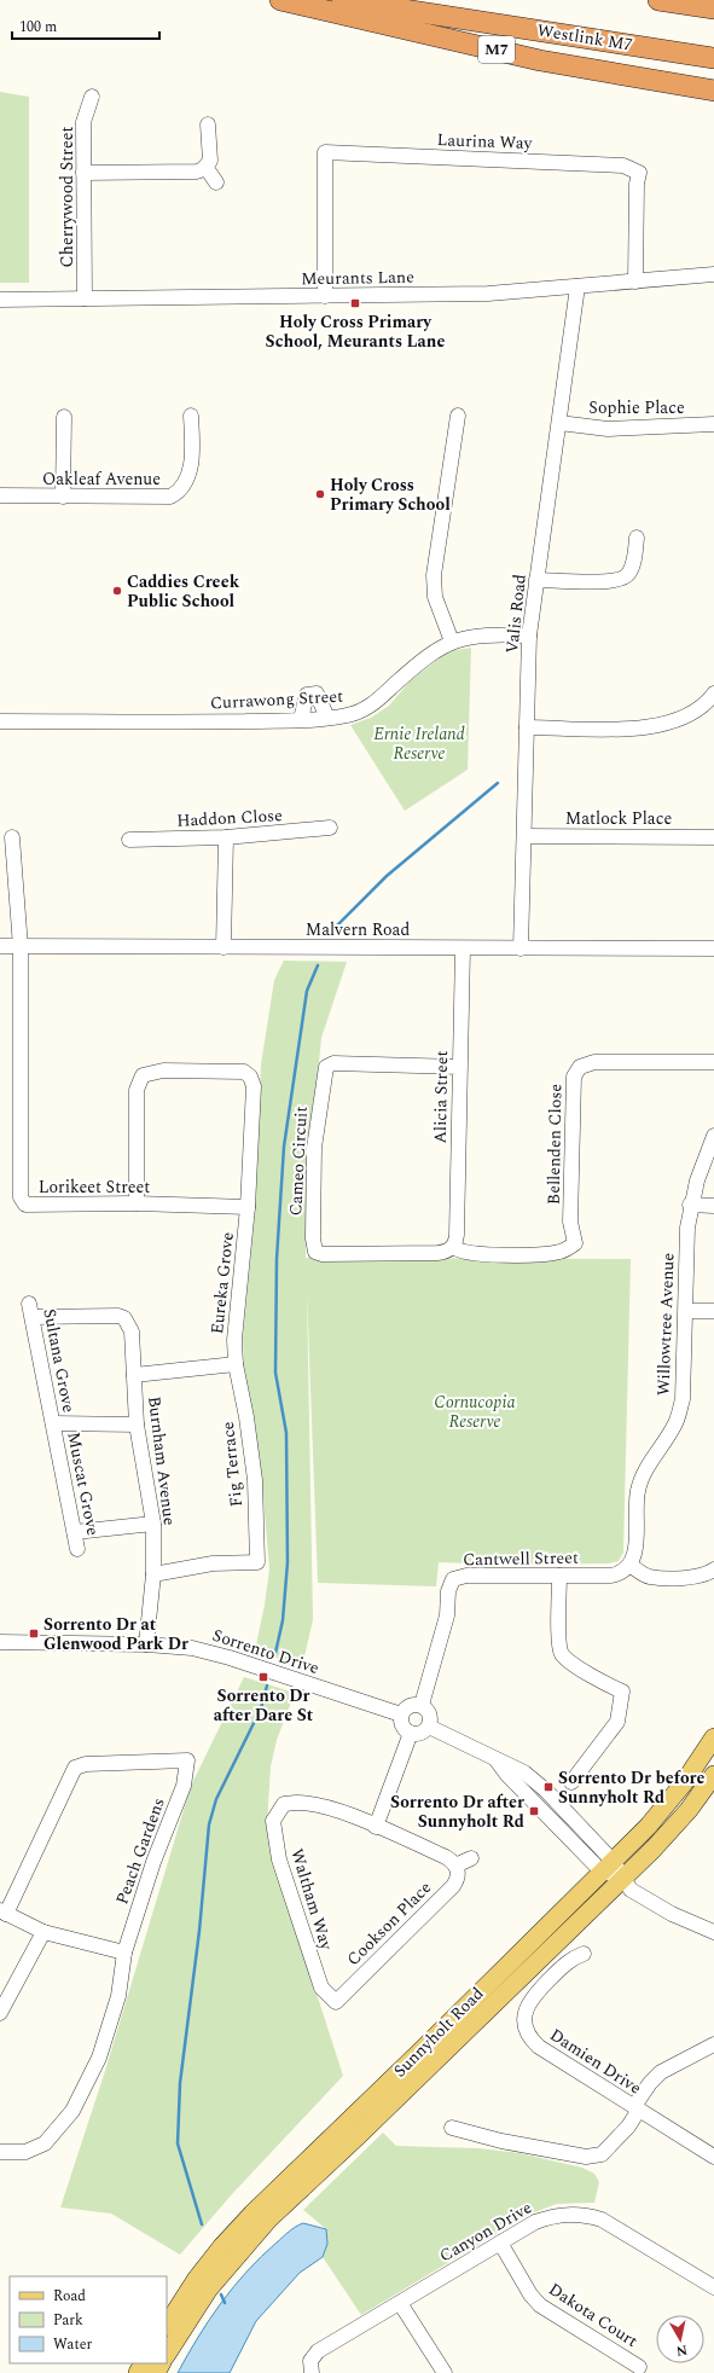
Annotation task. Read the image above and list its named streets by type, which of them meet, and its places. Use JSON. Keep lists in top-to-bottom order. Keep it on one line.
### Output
{"streets":{"highway":["Westlink M7","M7"],"main road":["Sunnyholt Road"],"street":["Laurina Way","Cherrywood Street","Meurants Lane","Sophie Place","Oakleaf Avenue","Valis Road","Currawong Street","Haddon Close","Matlock Place","Malvern Road","Alicia Street","Bellenden Close","Cameo Circuit","Lorikeet Street","Eureka Grove","Willowtree Avenue","Sultana Grove","Burnham Avenue","Fig Terrace","Muscat Grove","Cantwell Street","Sorrento Drive","Peach Gardens","Waltham Way","Cookson Place","Damien Drive","Canyon Drive","Dakota Court"]},"crossings":[["Laurina Way","Meurants Lane"],["Cherrywood Street","Meurants Lane"],["Meurants Lane","Valis Road"],["Sophie Place","Valis Road"],["Valis Road","Currawong Street"],["Valis Road","Matlock Place"],["Valis Road","Malvern Road"],["Malvern Road","Alicia Street"],["Malvern Road","Lorikeet Street"],["Alicia Street","Bellenden Close"],["Alicia Street","Cameo Circuit"],["Bellenden Close","Cameo Circuit"],["Lorikeet Street","Eureka Grove"],["Eureka Grove","Fig Terrace"],["Willowtree Avenue","Cantwell Street"],["Sultana Grove","Burnham Avenue"],["Sultana Grove","Muscat Grove"],["Burnham Avenue","Fig Terrace"],["Burnham Avenue","Sorrento Drive"],["Cantwell Street","Sorrento Drive"],["Waltham Way","Cookson Place"],["Canyon Drive","Dakota Court"]],"parks":["Ernie Ireland Reserve","Cornucopia Reserve"],"places":{"transit":["Holy Cross Primary School, Meurants Lane","Sorrento Dr at Glenwood Park Dr","Sorrento Dr after Dare St","Sorrento Dr before Sunnyholt Rd","Sorrento Dr after Sunnyholt Rd"],"other":["Holy Cross Primary School","Caddies Creek Public School"]},"legend":["Road","Park","Water"],"scale_bar":"100 m","north":"bottom"}
